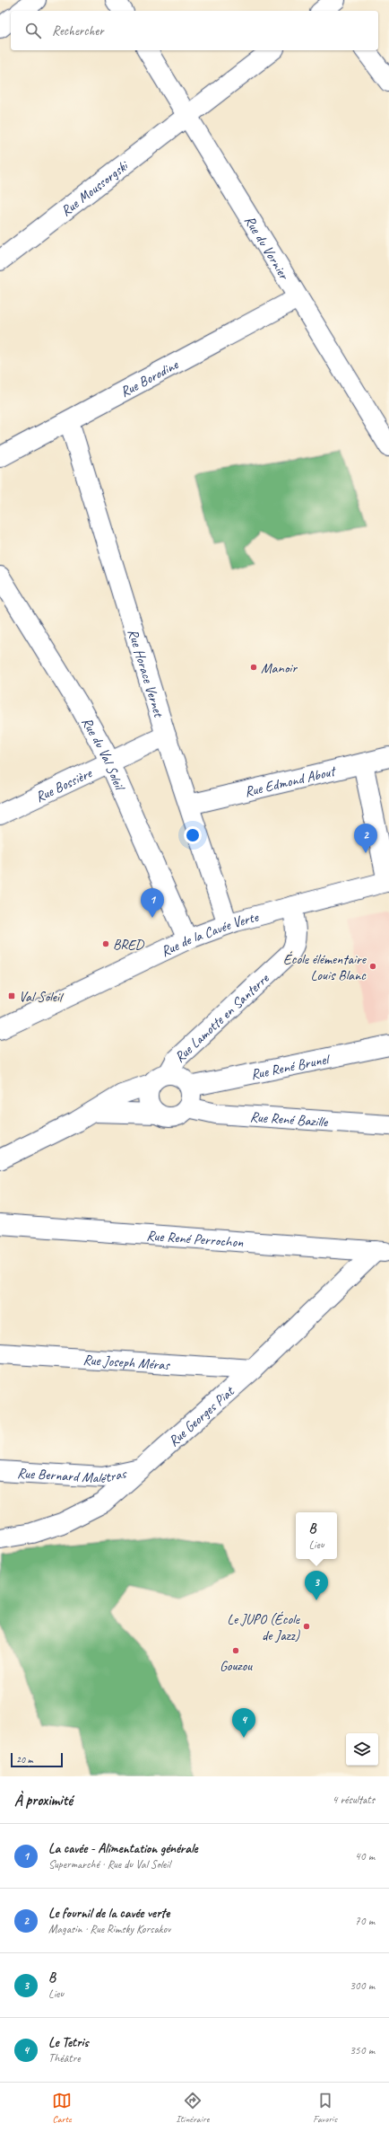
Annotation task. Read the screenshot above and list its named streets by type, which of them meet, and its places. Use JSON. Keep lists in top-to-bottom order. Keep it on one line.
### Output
{"streets":{"street":["Rue Moussorgski","Rue du Vornier","Rue Borodine","Rue Horace Vernet","Rue du Val Soleil","Rue Edmond About","Rue Bossière","Rue de la Cavée Verte","Rue Lamotte en Santerre","Rue René Brunel","Rue René Bazille","Rue René Perrochon","Rue Joseph Méras","Rue Georges Piat","Rue Bernard Malétras"]},"crossings":[["Rue Moussorgski","Rue du Vornier"],["Rue du Vornier","Rue Borodine"],["Rue Borodine","Rue Horace Vernet"],["Rue Horace Vernet","Rue Edmond About"],["Rue Horace Vernet","Rue Bossière"],["Rue Horace Vernet","Rue de la Cavée Verte"],["Rue du Val Soleil","Rue Bossière"],["Rue du Val Soleil","Rue de la Cavée Verte"],["Rue de la Cavée Verte","Rue Lamotte en Santerre"],["Rue Lamotte en Santerre","Rue René Brunel"],["Rue Lamotte en Santerre","Rue René Bazille"],["Rue René Brunel","Rue René Bazille"],["Rue René Perrochon","Rue Georges Piat"],["Rue Joseph Méras","Rue Georges Piat"],["Rue Georges Piat","Rue Bernard Malétras"]],"places":{"other":["Manoir","BRED","École élémentaire Louis Blanc","Le JUPO (École de Jazz)","Gouzou"],"transit":["Val Soleil"]},"scale_bar":"20 m","page":{"search":"Rechercher","pins":["2","1","3","4"],"popup":["B","Lieu"],"scale":"20 m","heading":["À proximité","4 résultats"],"list":[{"mark":"1","name":"La cavée - Alimentation générale","note":"Supermarché · Rue du Val Soleil","value":"40 m"},{"mark":"2","name":"Le fournil de la cavée verte","note":"Magasin · Rue Rimsky Korsakov","value":"70 m"},{"mark":"3","name":"B","note":"Lieu","value":"300 m"},{"mark":"4","name":"Le Tetris","note":"Théâtre","value":"350 m"}],"nav":["Carte","Itinéraire","Favoris"]}}
